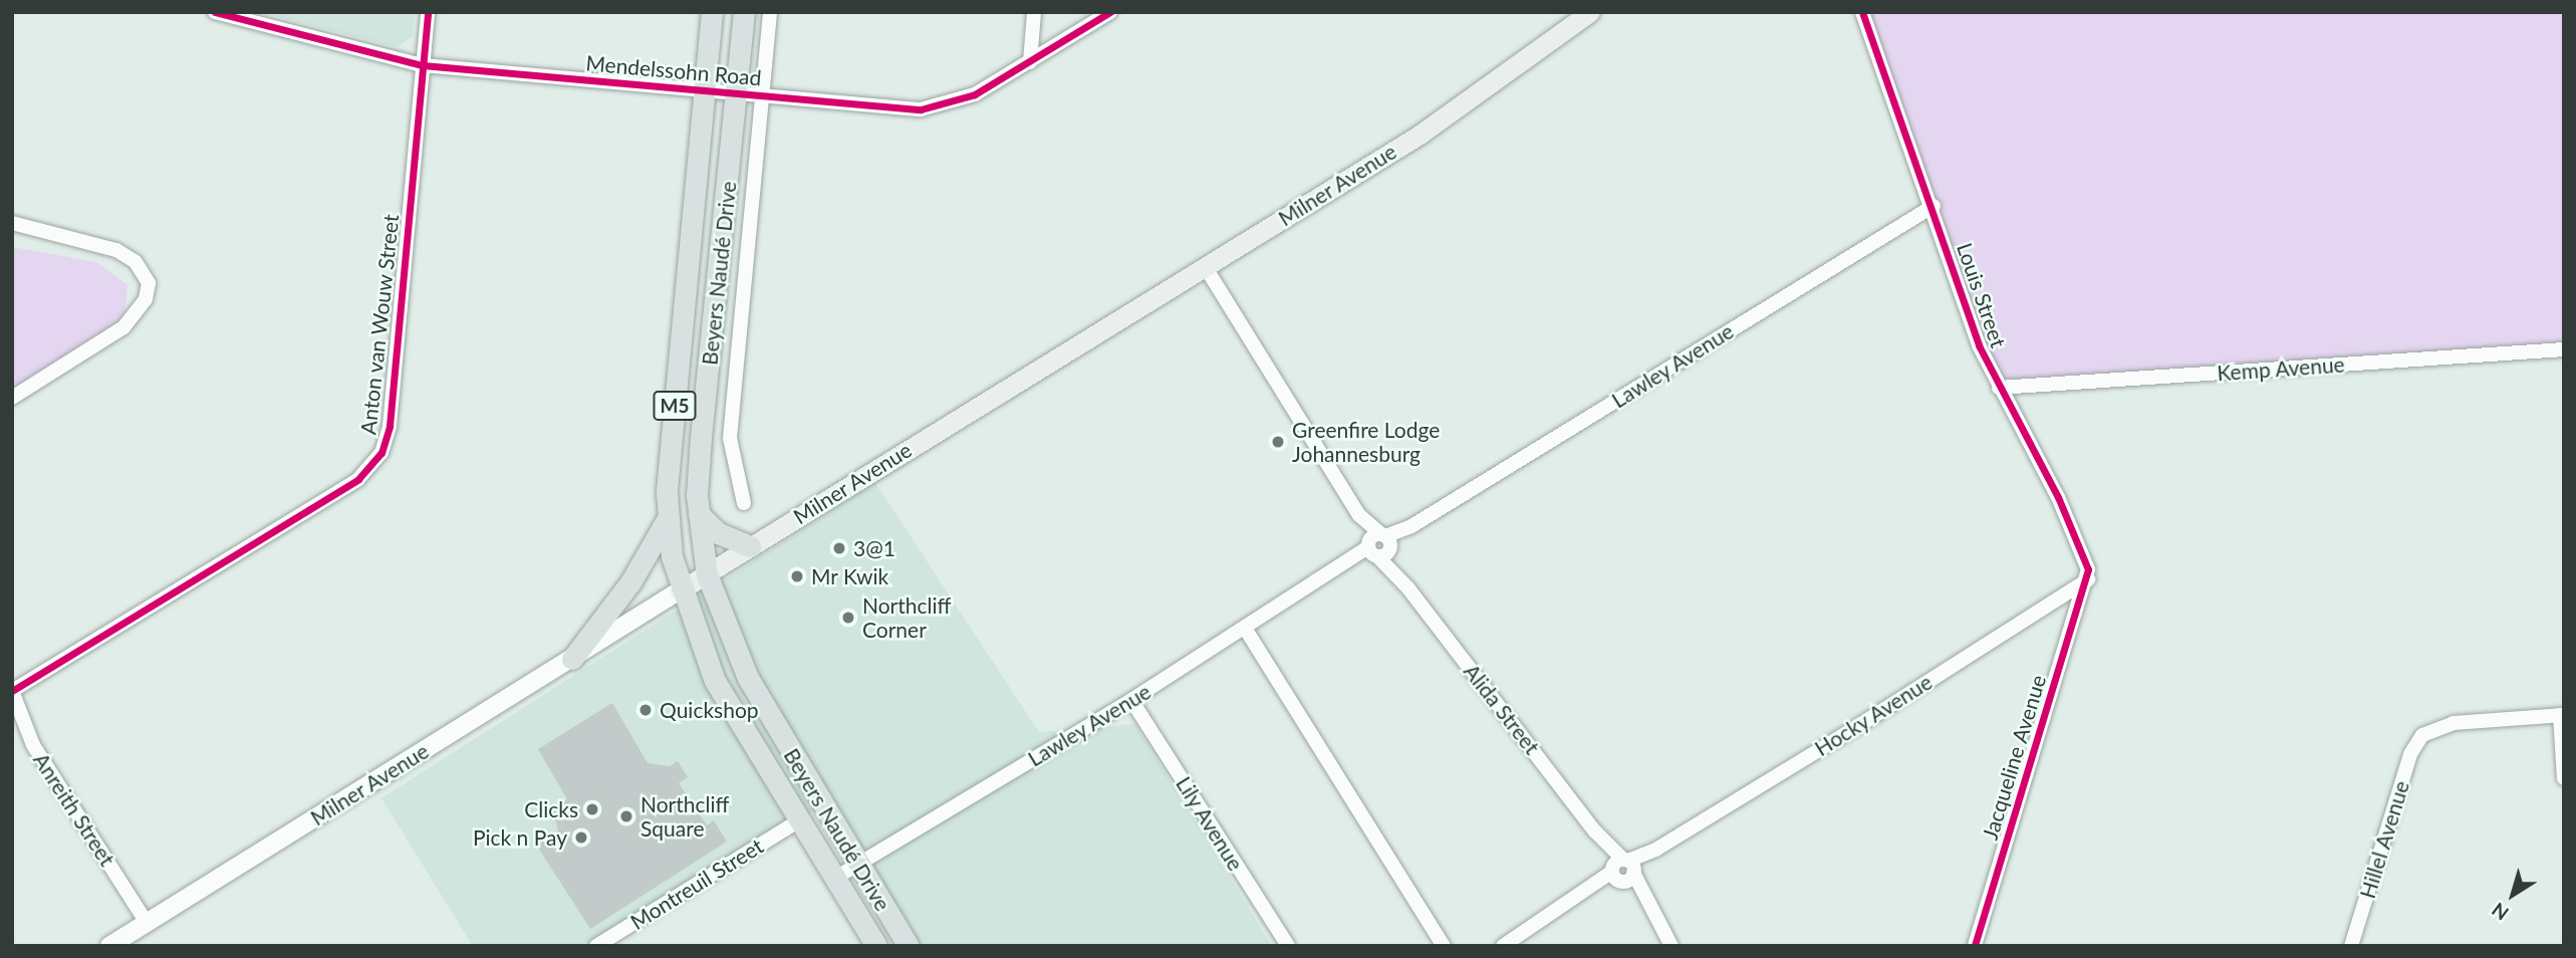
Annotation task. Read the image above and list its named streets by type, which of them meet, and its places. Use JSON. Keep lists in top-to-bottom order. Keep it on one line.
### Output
{"streets":{"main road":["Milner Avenue","Beyers Naudé Drive","M5"],"street":["Mendelssohn Road","Louis Street","Anton van Wouw Street","Lawley Avenue","Kemp Avenue","Alida Street","Hocky Avenue","Jacqueline Avenue","Anreith Street","Lily Avenue","Hillel Avenue","Montreuil Street"]},"crossings":[["Mendelssohn Road","Beyers Naudé Drive"],["Mendelssohn Road","Anton van Wouw Street"],["Milner Avenue","Beyers Naudé Drive"],["Milner Avenue","Alida Street"],["Milner Avenue","Anreith Street"],["Beyers Naudé Drive","Lawley Avenue"],["Beyers Naudé Drive","Montreuil Street"],["Louis Street","Lawley Avenue"],["Louis Street","Kemp Avenue"],["Louis Street","Hocky Avenue"],["Louis Street","Jacqueline Avenue"],["Anton van Wouw Street","Anreith Street"],["Lawley Avenue","Alida Street"],["Lawley Avenue","Lily Avenue"],["Alida Street","Hocky Avenue"],["Hocky Avenue","Jacqueline Avenue"]],"places":["Greenfire Lodge Johannesburg","3@1","Mr Kwik","Northcliff Corner","Quickshop","Clicks","Northcliff Square","Pick n Pay"],"north":"bottom left"}
